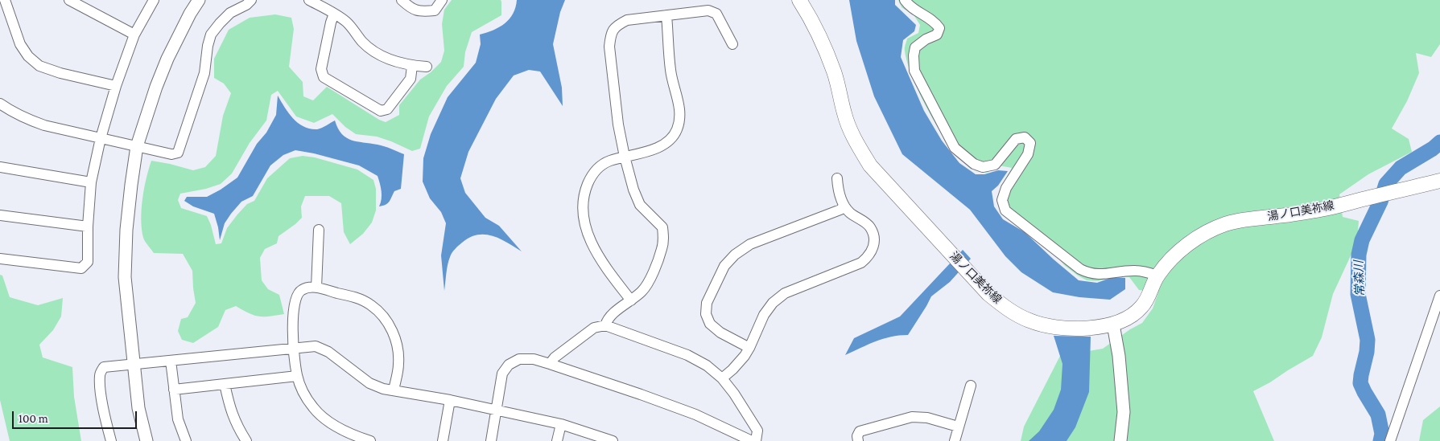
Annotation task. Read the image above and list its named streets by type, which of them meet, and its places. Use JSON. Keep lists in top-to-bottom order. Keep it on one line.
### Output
{"streets":{"main road":["湯ノ口美祢線"]},"water":["常森川"],"scale_bar":"100 m"}
